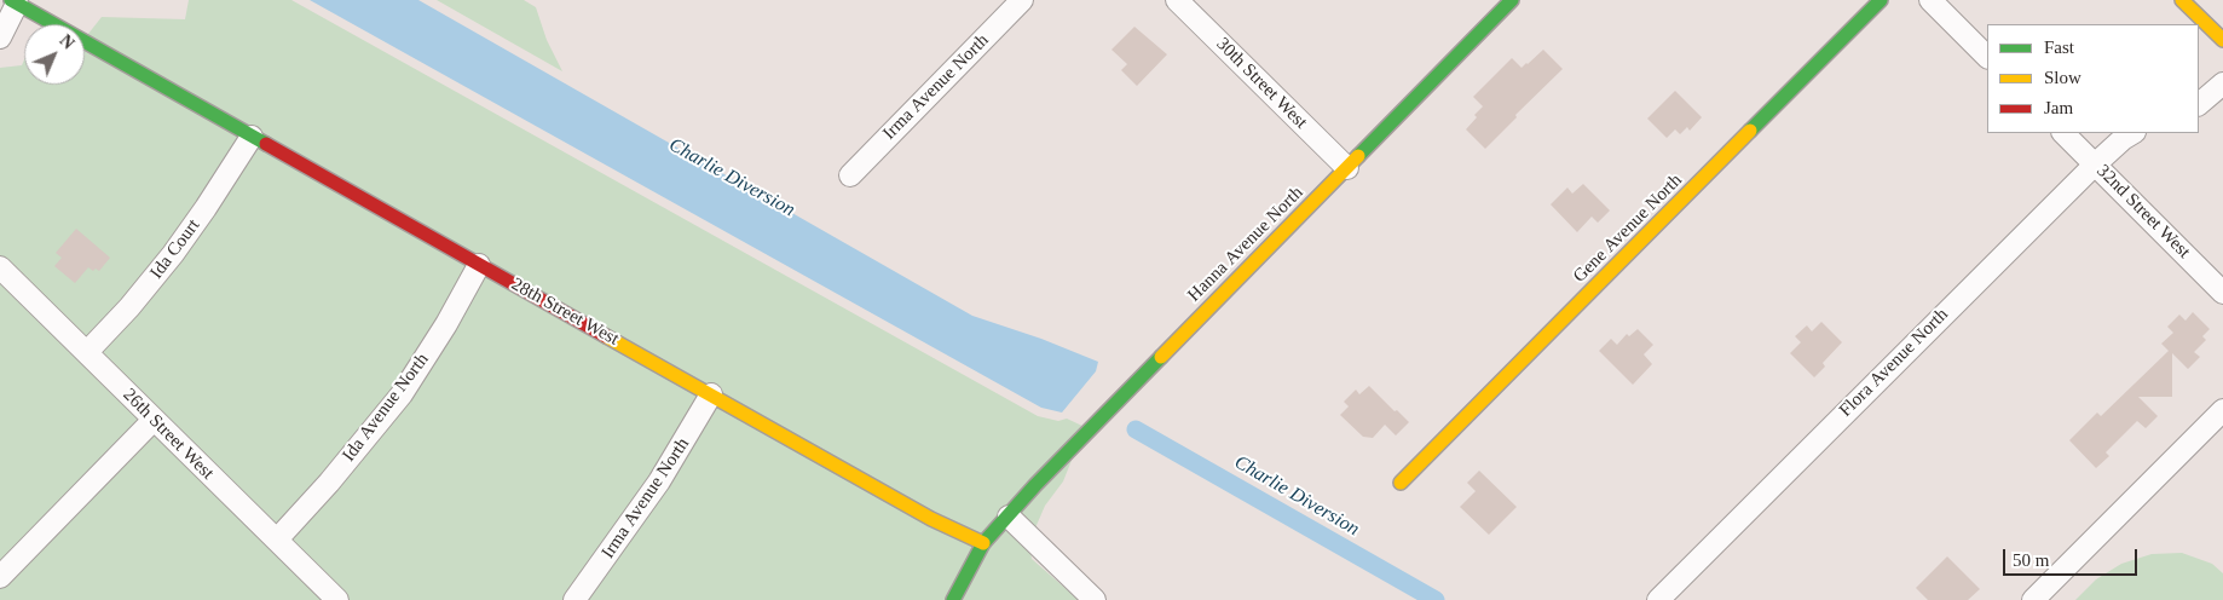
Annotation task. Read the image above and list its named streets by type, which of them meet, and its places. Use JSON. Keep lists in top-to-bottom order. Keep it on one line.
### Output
{"streets":{"street":["30th Street West","Irma Avenue North","32nd Street West","Gene Avenue North","Hanna Avenue North","Ida Court","28th Street West","Flora Avenue North","Ida Avenue North","26th Street West"]},"crossings":[["30th Street West","Hanna Avenue North"],["Irma Avenue North","28th Street West"],["32nd Street West","Flora Avenue North"],["Ida Court","28th Street West"],["Ida Court","26th Street West"],["28th Street West","Ida Avenue North"],["Ida Avenue North","26th Street West"]],"water":["Charlie Diversion"],"legend":["Fast","Slow","Jam"],"scale_bar":"50 m","north":"top right"}
